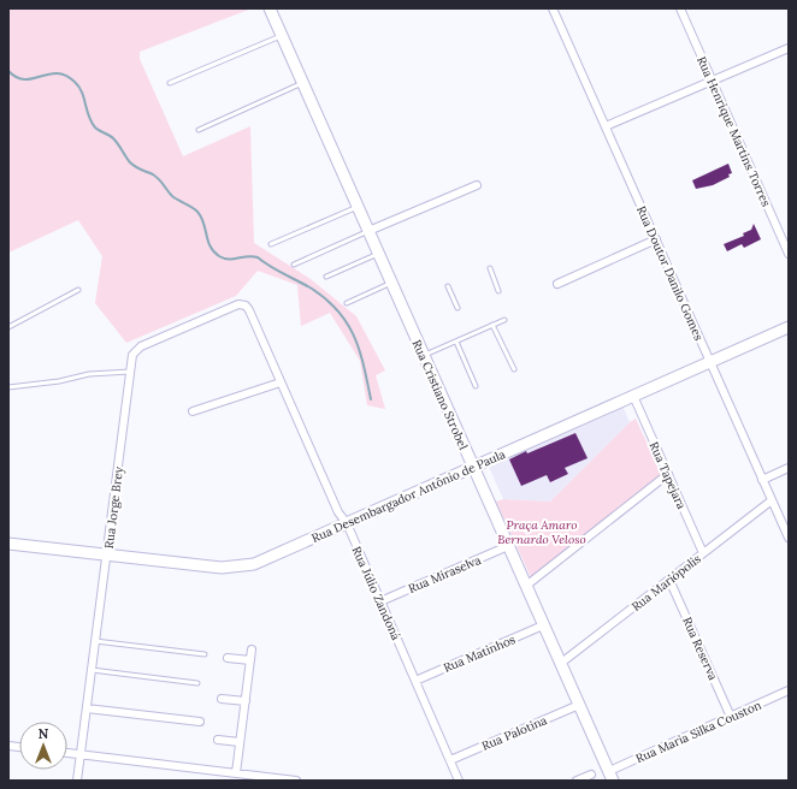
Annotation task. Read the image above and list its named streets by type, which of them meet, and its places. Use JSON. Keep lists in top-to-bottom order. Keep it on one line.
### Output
{"streets":{"main road":["Rua Cristiano Strobel","Rua Desembargador Antônio de Paula"],"street":["Rua Henrique Martins Torres","Rua Doutor Danilo Gomes","Rua Tapejara","Rua Jorge Brey","Rua Miraselva","Rua Mariópolis","Rua Júlio Zandoná","Rua Reserva","Rua Matinhos","Rua Maria Silka Couston","Rua Palotina"]},"crossings":[["Rua Doutor Danilo Gomes","Rua Desembargador Antônio de Paula"],["Rua Doutor Danilo Gomes","Rua Mariópolis"],["Rua Cristiano Strobel","Rua Desembargador Antônio de Paula"],["Rua Cristiano Strobel","Rua Miraselva"],["Rua Cristiano Strobel","Rua Mariópolis"],["Rua Cristiano Strobel","Rua Matinhos"],["Rua Cristiano Strobel","Rua Maria Silka Couston"],["Rua Cristiano Strobel","Rua Palotina"],["Rua Tapejara","Rua Desembargador Antônio de Paula"],["Rua Tapejara","Rua Mariópolis"],["Rua Desembargador Antônio de Paula","Rua Jorge Brey"],["Rua Desembargador Antônio de Paula","Rua Júlio Zandoná"],["Rua Jorge Brey","Rua Júlio Zandoná"],["Rua Miraselva","Rua Júlio Zandoná"],["Rua Mariópolis","Rua Reserva"],["Rua Júlio Zandoná","Rua Matinhos"],["Rua Júlio Zandoná","Rua Palotina"],["Rua Reserva","Rua Maria Silka Couston"]],"parks":["Praça Amaro Bernardo Veloso"],"north":"top"}
